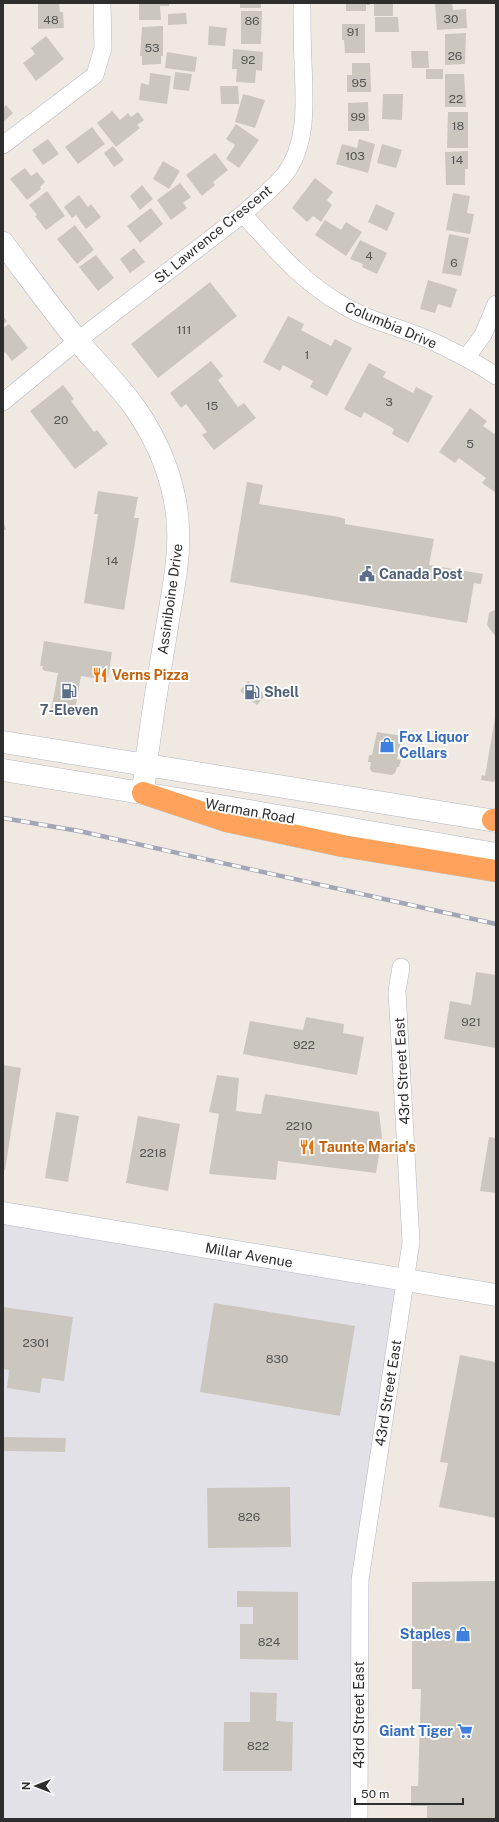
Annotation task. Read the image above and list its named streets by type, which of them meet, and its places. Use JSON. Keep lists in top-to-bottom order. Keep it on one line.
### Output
{"streets":{"street":["St. Lawrence Crescent","Columbia Drive","Assiniboine Drive","Warman Road","43rd Street East","Millar Avenue"]},"crossings":[["St. Lawrence Crescent","Columbia Drive"],["St. Lawrence Crescent","Assiniboine Drive"],["Assiniboine Drive","Warman Road"],["43rd Street East","Millar Avenue"]],"places":{"public building":["Canada Post"],"restaurant":["Verns Pizza","Taunte Maria's"],"fuel station":["7-Eleven","Shell"],"shop":["Fox Liquor Cellars","Staples"],"supermarket":["Giant Tiger"]},"house_numbers":["30","48","86","91","53","26","92","95","22","99","18","103","14","4","6","111","1","3","15","20","5","14","921","922","2210","2218","2301","830","826","824","822"],"scale_bar":"50 m","north":"left"}
